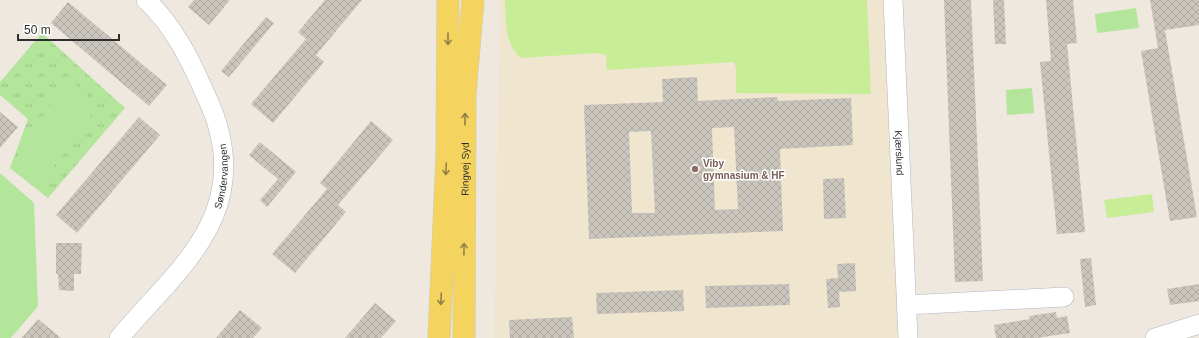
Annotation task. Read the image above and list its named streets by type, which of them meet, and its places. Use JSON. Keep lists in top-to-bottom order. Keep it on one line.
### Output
{"streets":{"main road":["Ringvej Syd"],"street":["Kjærslund","Søndervangen"]},"places":["Viby gymnasium & HF"],"scale_bar":"50 m"}
